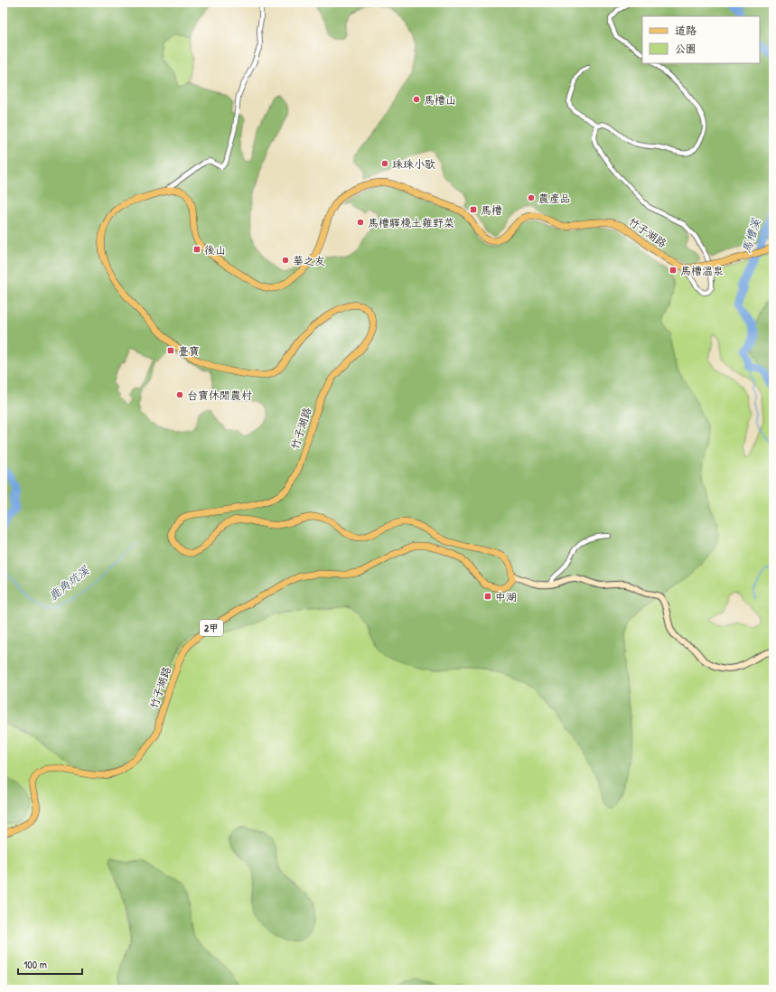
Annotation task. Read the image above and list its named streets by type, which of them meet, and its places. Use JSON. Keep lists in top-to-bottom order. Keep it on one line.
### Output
{"streets":{"main road":["竹子湖路","2甲"]},"water":["馬槽溪","鹿角坑溪"],"places":{"other":["馬槽山","珠珠小歇","農產品","馬槽驛棧土雞野菜","華之友","台寶休閒農村"],"transit":["馬槽","後山","馬槽溫泉","臺寶","中湖"]},"legend":["道路","公園"],"scale_bar":"100 m"}
